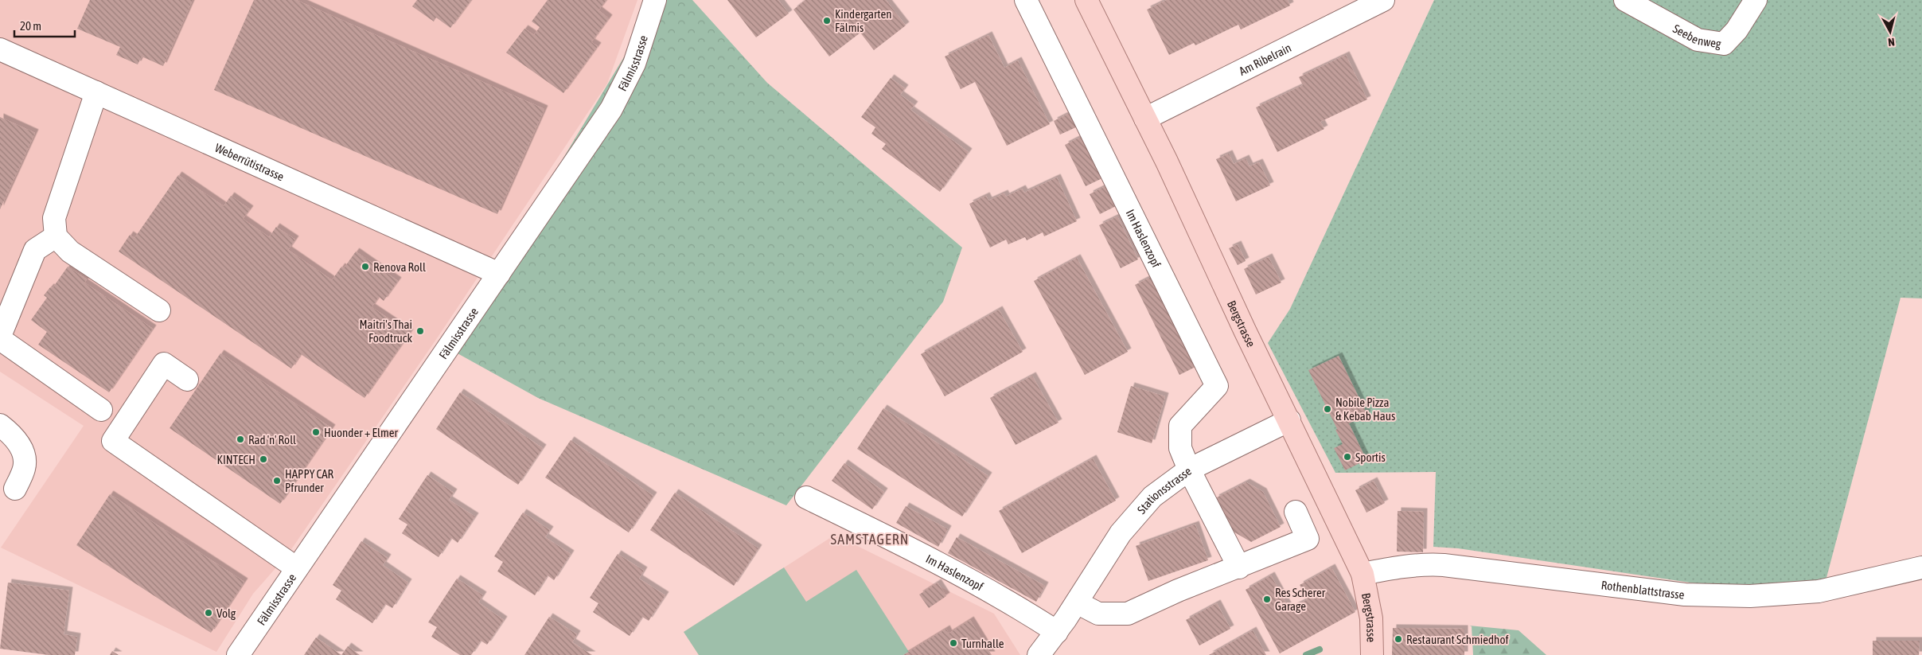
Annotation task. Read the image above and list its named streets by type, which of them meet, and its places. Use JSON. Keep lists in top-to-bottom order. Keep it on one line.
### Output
{"streets":{"main road":["Bergstrasse"],"street":["Seebenweg","Am Ribelrain","Fälmisstrasse","Weberrütistrasse","Im Haslenzopf","Stationsstrasse","Rothenblattstrasse"]},"crossings":[["Am Ribelrain","Bergstrasse"],["Fälmisstrasse","Weberrütistrasse"],["Im Haslenzopf","Stationsstrasse"],["Bergstrasse","Stationsstrasse"],["Bergstrasse","Rothenblattstrasse"]],"districts":["SAMSTAGERN"],"places":["Kindergarten Fälmis","Renova Roll","Maitri's Thai Foodtruck","Nobile Pizza & Kebab Haus","Huonder + Elmer","Rad 'n' Roll","Sportis","KINTECH","HAPPY CAR Pfrunder","Res Scherer Garage","Volg","Restaurant Schmiedhof","Turnhalle"],"scale_bar":"20 m","north":"bottom"}
